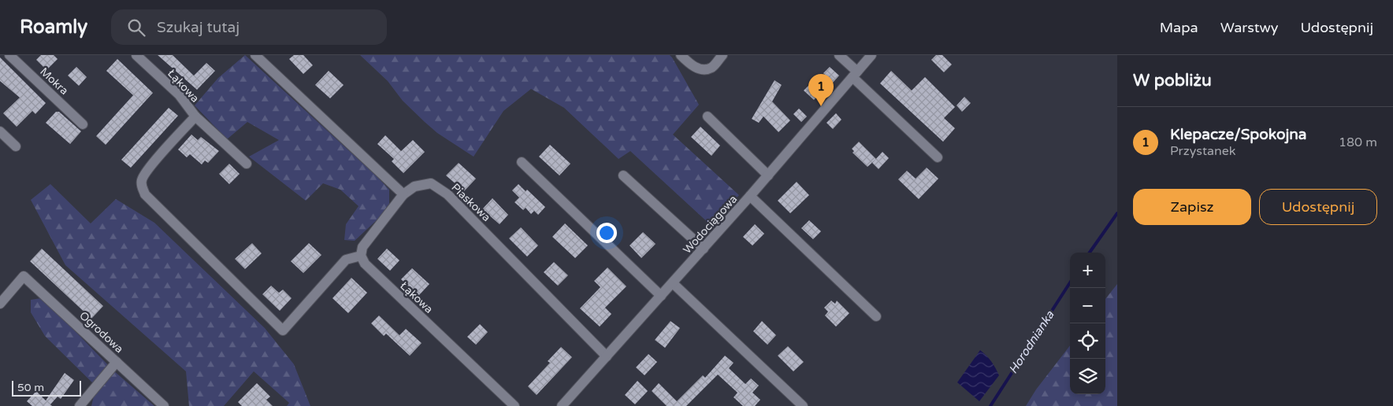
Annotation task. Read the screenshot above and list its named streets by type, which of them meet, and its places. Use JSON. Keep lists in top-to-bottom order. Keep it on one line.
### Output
{"streets":{"street":["Mokra","Łąkowa","Piaskowa","Wodociągowa","Ogrodowa"]},"crossings":[["Piaskowa","Wodociągowa"]],"water":["Horodnianka"],"scale_bar":"50 m","page":{"header":"Roamly","search":"Szukaj tutaj","nav":["Mapa","Warstwy","Udostępnij"],"heading":"W pobliżu","pins":"1","list":[{"mark":"1","name":"Klepacze/Spokojna","note":"Przystanek","value":"180 m"}],"buttons":["Zapisz","Udostępnij"],"map_buttons":["+","−"],"scale":"50 m"}}
